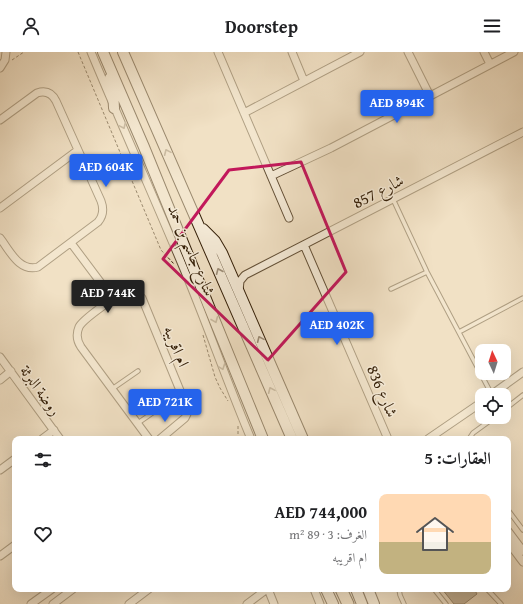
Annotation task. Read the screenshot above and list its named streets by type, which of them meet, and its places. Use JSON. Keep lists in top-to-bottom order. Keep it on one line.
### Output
{"streets":{"main road":["شارع جاسم بن حمد"],"street":["شارع 857","ام اقريبه","روضة البرثة","شارع 836"]},"crossings":[["شارع 857","شارع 836"]],"north":"top","page":{"header":"Doorstep","price":["AED 894K","AED 604K","AED 744K","AED 402K","AED 721K"],"heading":"العقارات: 5","list":[{"name":"AED 744,000","note":"الغرف: 3 · 89 m² · ام اقريبه"}]}}
